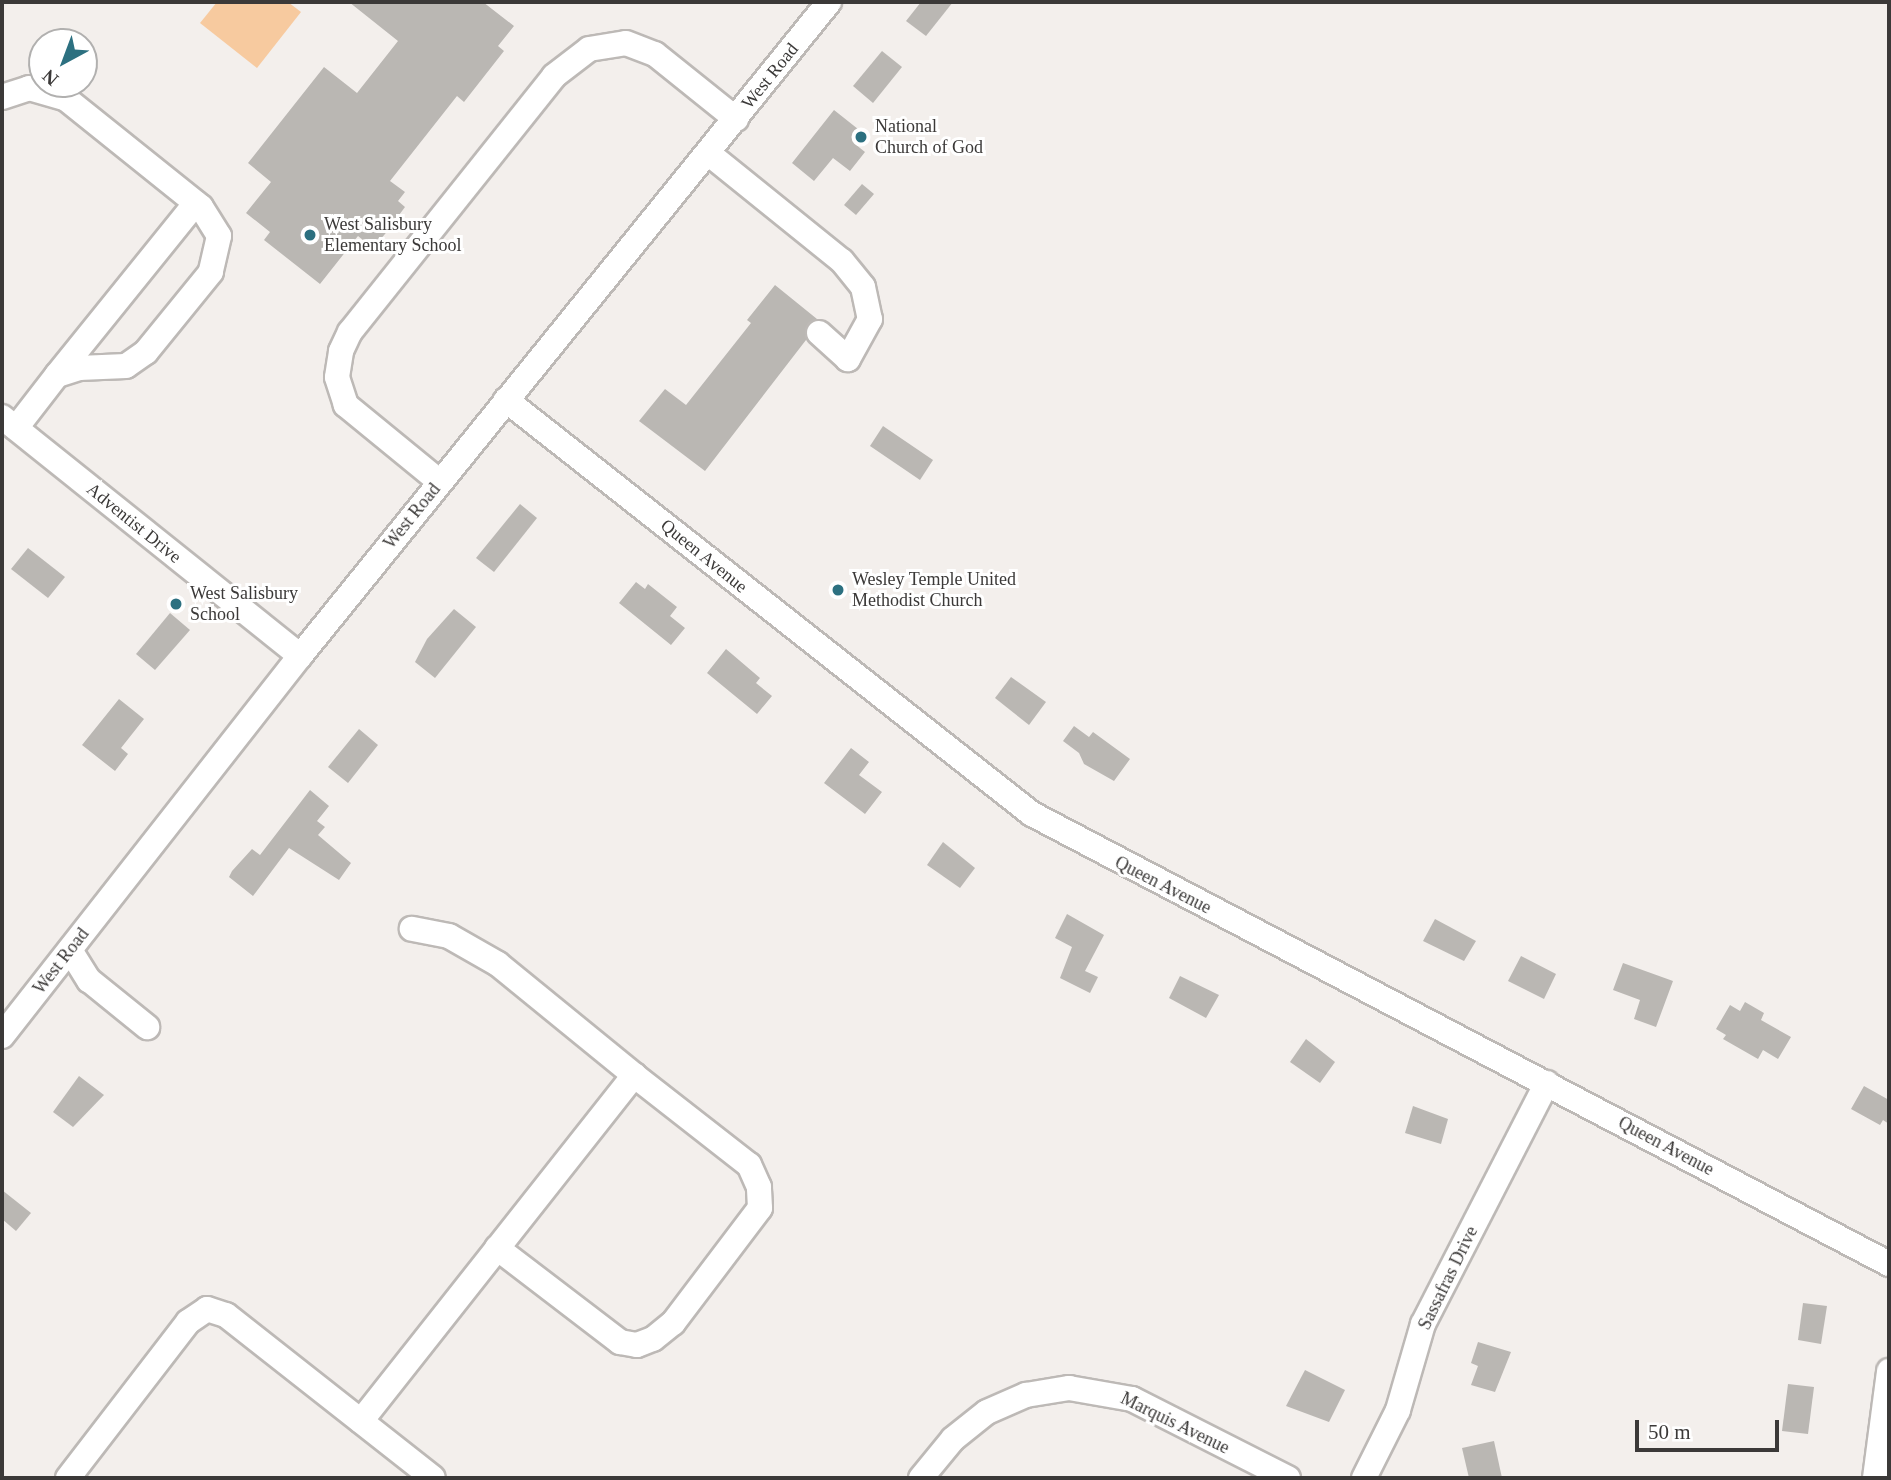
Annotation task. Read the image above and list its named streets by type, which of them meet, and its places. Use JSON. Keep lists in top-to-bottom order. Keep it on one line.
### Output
{"streets":{"street":["West Road","Adventist Drive","Queen Avenue","Sassafras Drive","Marquis Avenue"]},"crossings":[["West Road","Adventist Drive"],["West Road","Queen Avenue"],["Queen Avenue","Sassafras Drive"]],"places":["National Church of God","West Salisbury Elementary School","Wesley Temple United Methodist Church","West Salisbury School"],"scale_bar":"50 m","north":"bottom left"}
